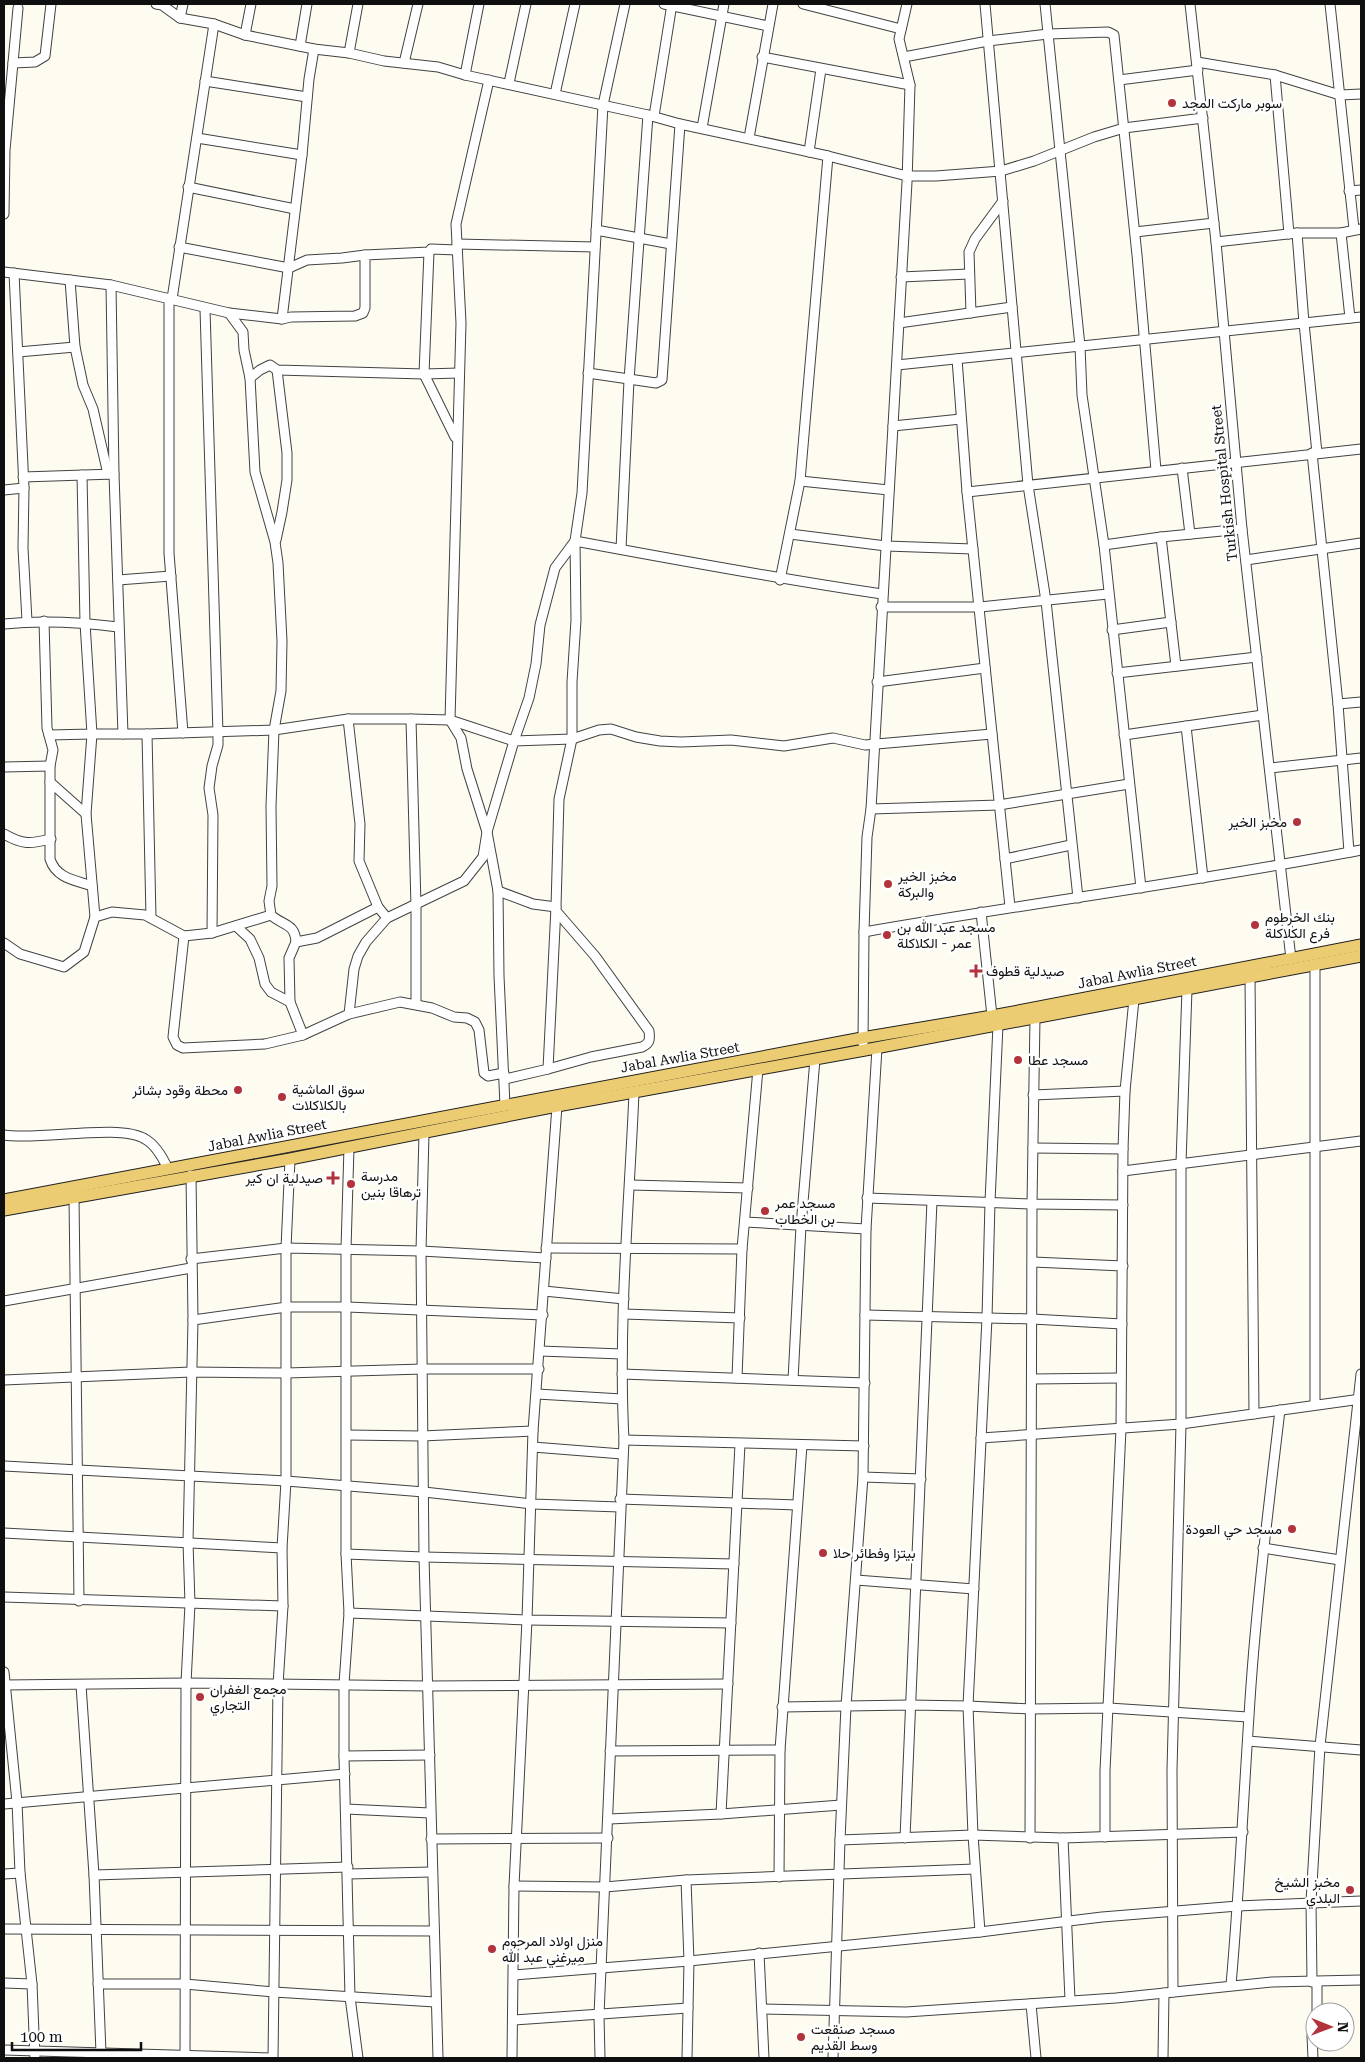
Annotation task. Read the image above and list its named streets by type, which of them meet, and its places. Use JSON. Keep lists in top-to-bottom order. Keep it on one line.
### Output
{"streets":{"main road":["Jabal Awlia Street"],"street":["Turkish Hospital Street"]},"crossings":[["Turkish Hospital Street","Jabal Awlia Street"]],"places":{"other":["سوبر ماركت المجد","مخبز الخير","مخبز الخير والبركة","بنك الخرطوم فرع الكلاكلة","مسجد عبد الله بن عمر - الكلاكلة","مسجد عطا","محطة وقود بشائر","سوق الماشية بالكلاكلات","مدرسة ترهاقا بنين","مسجد عمر بن الخطاب","مسجد حي العودة","بيتزا وفطائر حلا","مجمع الغفران التجاري","مخبز الشيخ البلدي","منزل اولاد المرحوم ميرغني عبد الله","مسجد صنقعت وسط القديم"],"health":["صيدلية قطوف","صيدلية ان كير"]},"scale_bar":"100 m","north":"right"}
